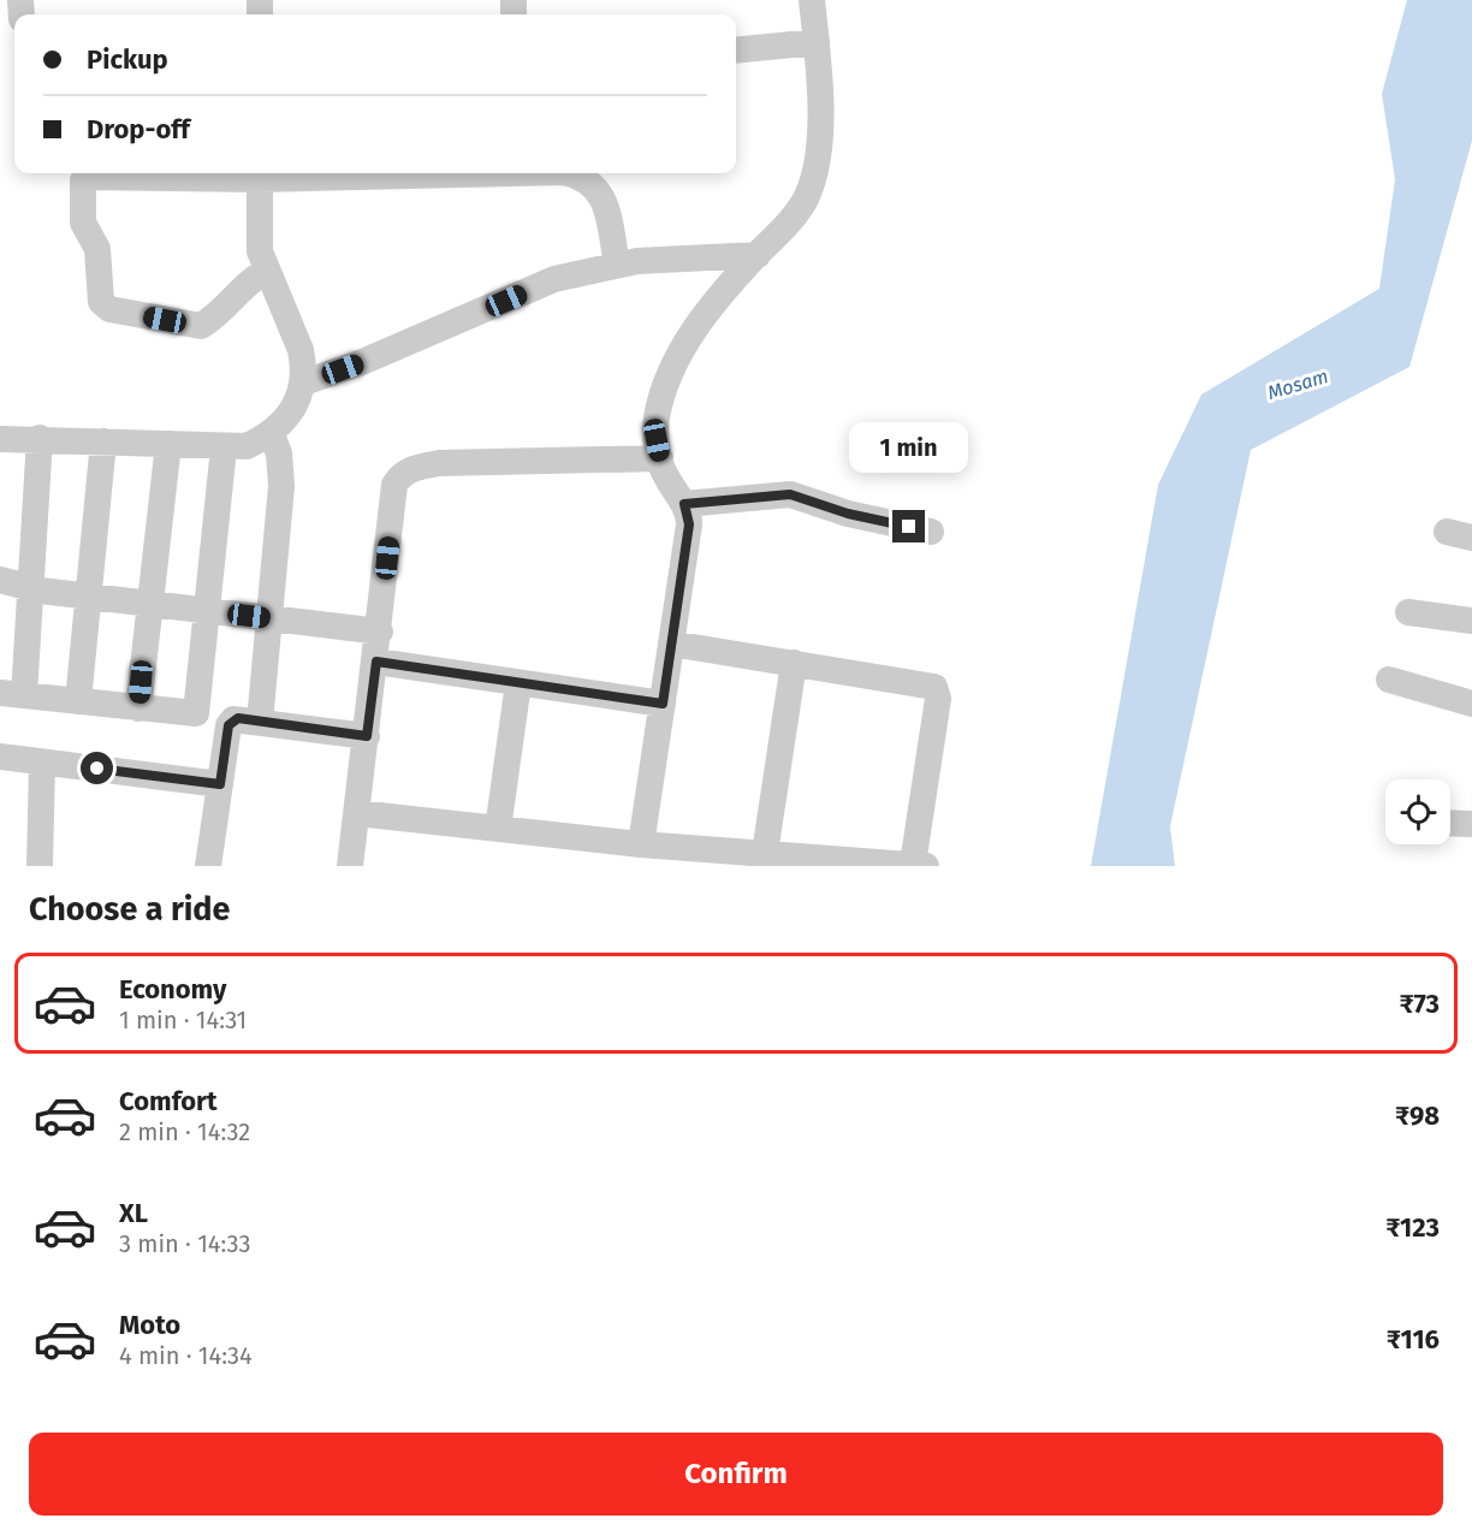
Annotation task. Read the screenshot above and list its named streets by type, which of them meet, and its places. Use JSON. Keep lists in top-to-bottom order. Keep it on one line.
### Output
{"water":["Mosam"],"page":{"banner":["Pickup","Drop-off"],"bubble":"1 min","heading":"Choose a ride","list":[{"name":"Economy","note":"1 min · 14:31","value":"₹73"},{"name":"Comfort","note":"2 min · 14:32","value":"₹98"},{"name":"XL","note":"3 min · 14:33","value":"₹123"},{"name":"Moto","note":"4 min · 14:34","value":"₹116"}],"buttons":"Confirm"}}
